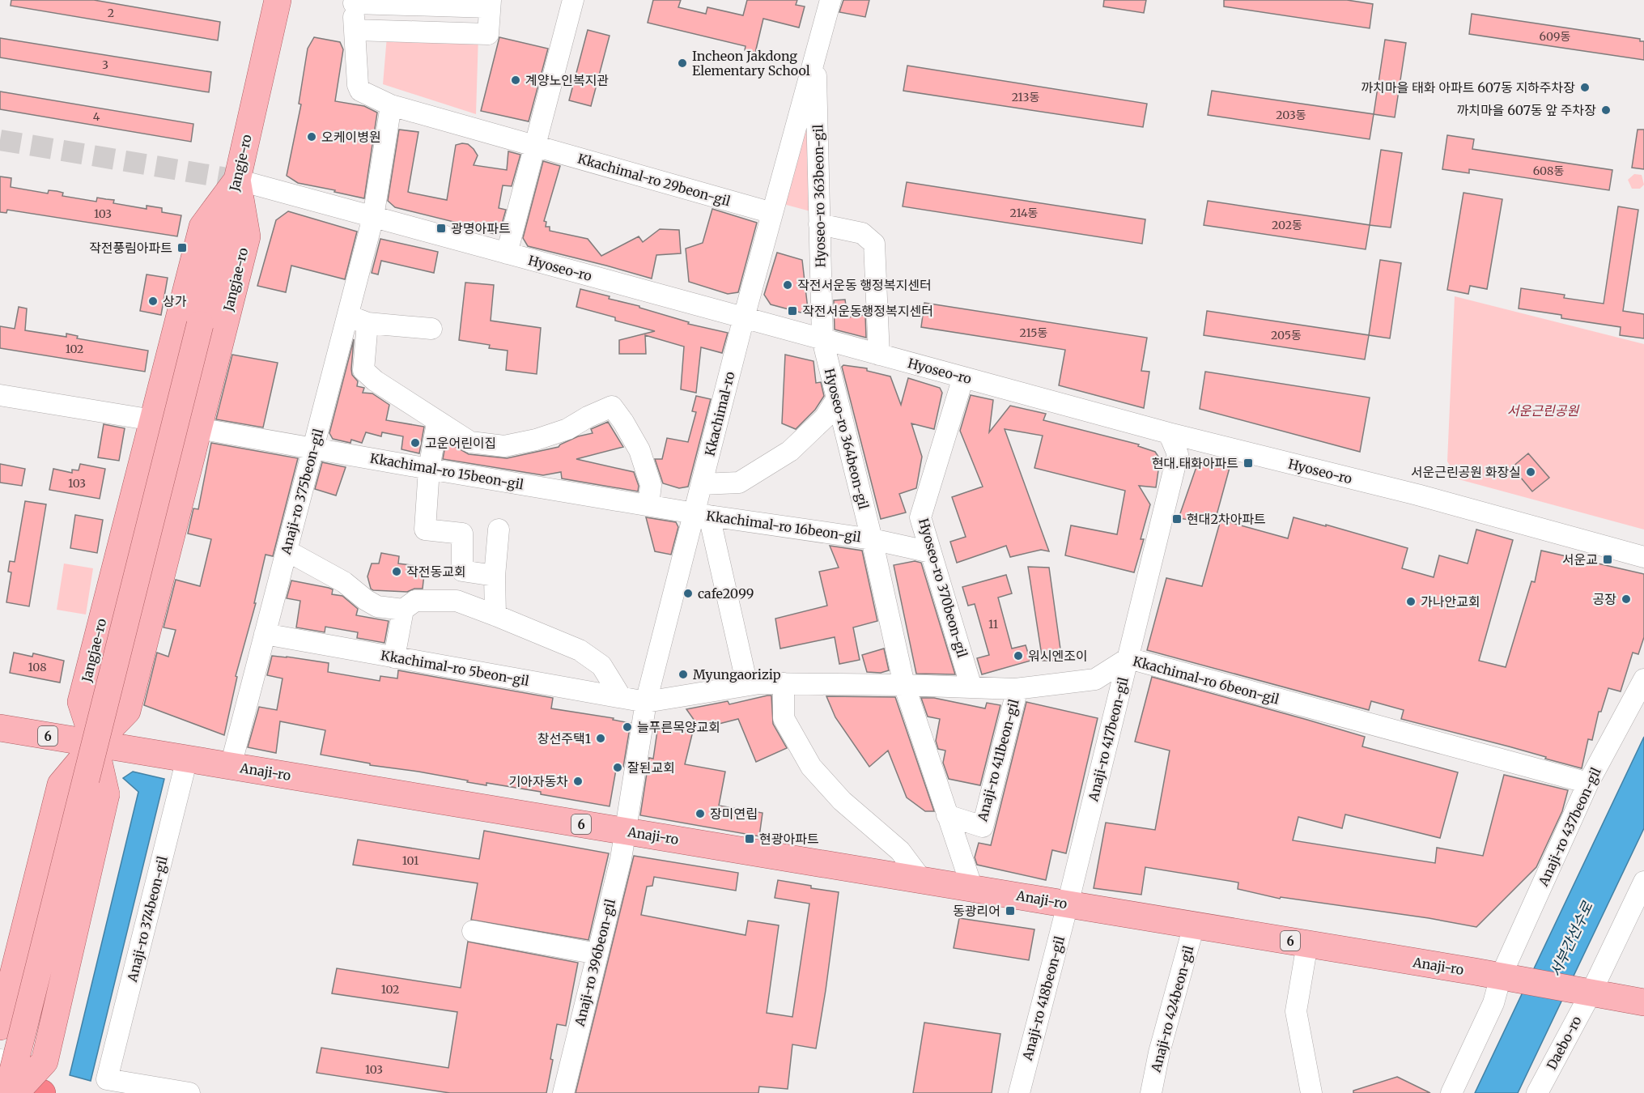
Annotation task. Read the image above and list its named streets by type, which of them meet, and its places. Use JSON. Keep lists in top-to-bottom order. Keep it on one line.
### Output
{"streets":{"main road":["Jangje-ro","Jangjae-ro","6","Anaji-ro"],"street":["Kkachimal-ro 29beon-gil","Hyoseo-ro 363beon-gil","Hyoseo-ro","Kkachimal-ro","Hyoseo-ro 364beon-gil","Kkachimal-ro 15beon-gil","Anaji-ro 375beon-gil","Kkachimal-ro 16beon-gil","Hyoseo-ro 370beon-gil","Kkachimal-ro 5beon-gil","Kkachimal-ro 6beon-gil","Anaji-ro 417beon-gil","Anaji-ro 411beon-gil","Anaji-ro 437beon-gil","Anaji-ro 374beon-gil","Anaji-ro 396beon-gil","Anaji-ro 418beon-gil","Anaji-ro 424beon-gil","Daebo-ro"]},"crossings":[["Jangje-ro","Hyoseo-ro"],["Jangje-ro","Jangjae-ro"],["Kkachimal-ro 29beon-gil","Kkachimal-ro"],["Kkachimal-ro 29beon-gil","Anaji-ro 375beon-gil"],["Hyoseo-ro 363beon-gil","Hyoseo-ro"],["Hyoseo-ro 363beon-gil","Kkachimal-ro"],["Hyoseo-ro 363beon-gil","Hyoseo-ro 364beon-gil"],["Hyoseo-ro","Jangjae-ro"],["Hyoseo-ro","Kkachimal-ro"],["Hyoseo-ro","Hyoseo-ro 364beon-gil"],["Hyoseo-ro","Anaji-ro 375beon-gil"],["Hyoseo-ro","Hyoseo-ro 370beon-gil"],["Hyoseo-ro","Anaji-ro 417beon-gil"],["Jangjae-ro","Kkachimal-ro 15beon-gil"],["Jangjae-ro","Anaji-ro"],["Kkachimal-ro","Kkachimal-ro 15beon-gil"],["Kkachimal-ro","Kkachimal-ro 16beon-gil"],["Kkachimal-ro","Kkachimal-ro 5beon-gil"],["Kkachimal-ro","Kkachimal-ro 6beon-gil"],["Kkachimal-ro","Anaji-ro"],["Kkachimal-ro","Anaji-ro 396beon-gil"],["Hyoseo-ro 364beon-gil","Kkachimal-ro 16beon-gil"],["Hyoseo-ro 364beon-gil","Kkachimal-ro 6beon-gil"],["Kkachimal-ro 15beon-gil","Anaji-ro 375beon-gil"],["Kkachimal-ro 15beon-gil","Kkachimal-ro 16beon-gil"],["Anaji-ro 375beon-gil","Kkachimal-ro 5beon-gil"],["Anaji-ro 375beon-gil","Anaji-ro"],["Kkachimal-ro 16beon-gil","Hyoseo-ro 370beon-gil"],["Hyoseo-ro 370beon-gil","Kkachimal-ro 6beon-gil"],["Kkachimal-ro 5beon-gil","Kkachimal-ro 6beon-gil"],["Kkachimal-ro 6beon-gil","Anaji-ro 417beon-gil"],["Kkachimal-ro 6beon-gil","Anaji-ro 411beon-gil"],["Kkachimal-ro 6beon-gil","Anaji-ro 437beon-gil"],["6","Anaji-ro"],["6","Anaji-ro 437beon-gil"],["6","Daebo-ro"],["Anaji-ro 417beon-gil","Anaji-ro"],["Anaji-ro 417beon-gil","Anaji-ro 418beon-gil"],["Anaji-ro","Anaji-ro 437beon-gil"],["Anaji-ro","Anaji-ro 374beon-gil"],["Anaji-ro","Anaji-ro 396beon-gil"],["Anaji-ro","Anaji-ro 418beon-gil"],["Anaji-ro","Anaji-ro 424beon-gil"]],"water":["서부간선수로"],"parks":["서운근린공원"],"places":{"other":["Incheon Jakdong Elementary School","계양노인복지관","까치마을 태화 아파트 607동 지하주차장","까치마을 607동 앞 주차장","오케이병원","작전서운동 행정복지센터","상가","고운어린이집","서운근린공원 화장실","작전동교회","cafe2099","공장","가나안교회","워시엔조이","Myungaorizip","늘푸른목양교회","창선주택1","잘된교회","기아자동차","장미연립"],"transit":["광명아파트","작전풍림아파트","작전서운동행정복지센터","현대.태화아파트","현대2차아파트","서운교","현광아파트","동광리어"]},"house_numbers":["2","609동","3","213동","203동","4","608동","214동","103","202동","215동","205동","102","103","11","108","101","102","103"]}
